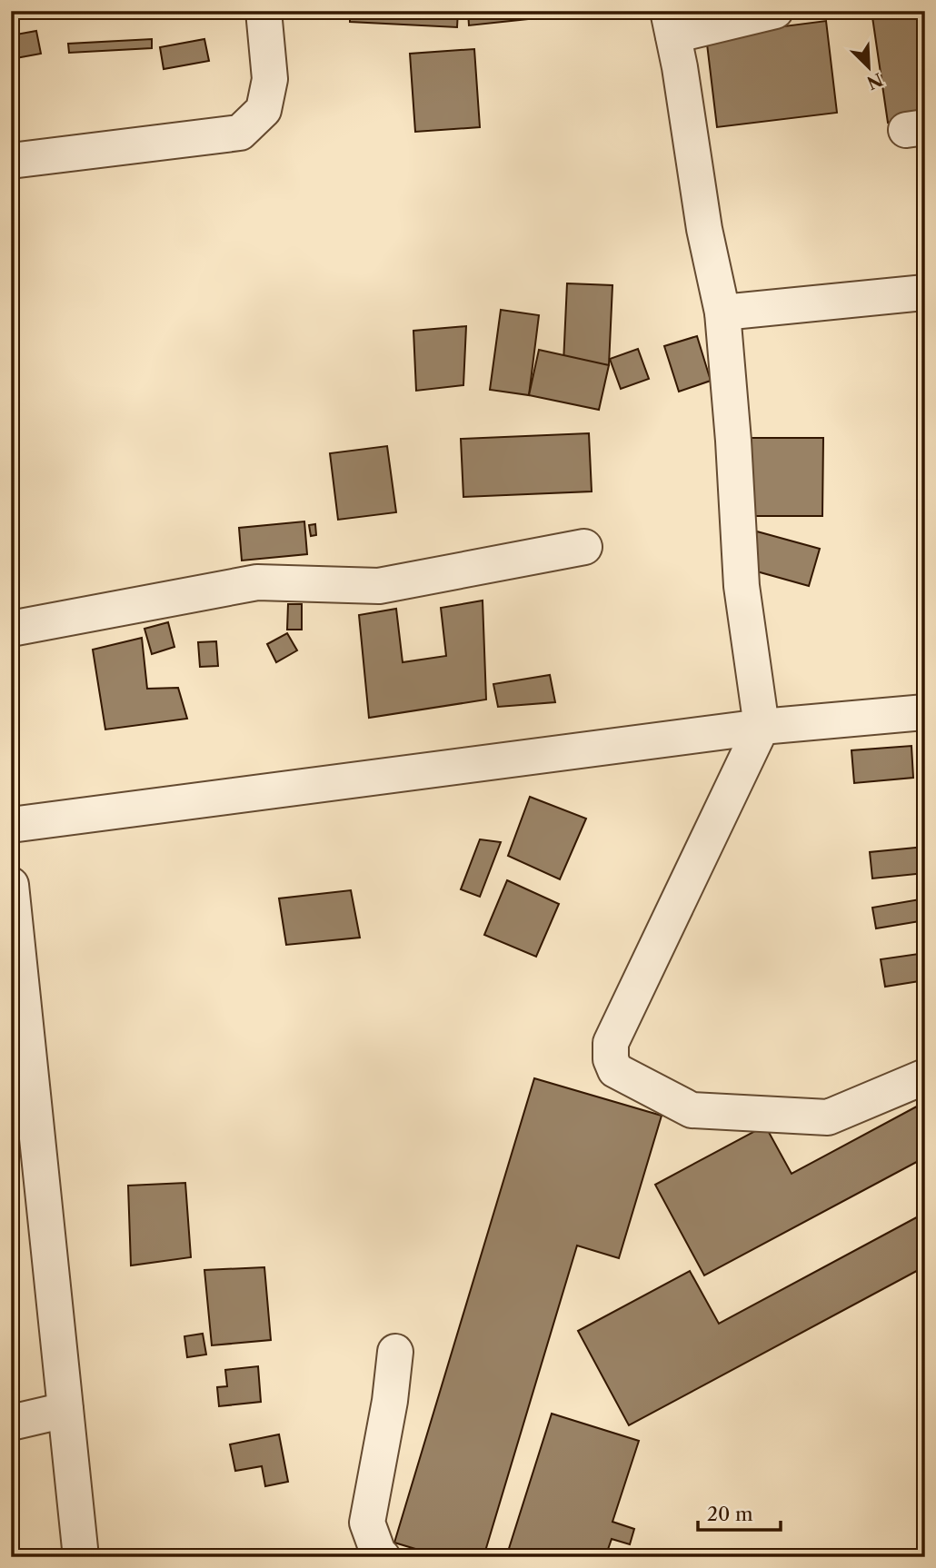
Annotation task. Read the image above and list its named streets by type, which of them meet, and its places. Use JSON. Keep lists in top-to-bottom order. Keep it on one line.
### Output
{"scale_bar":"20 m","north":"bottom right"}
